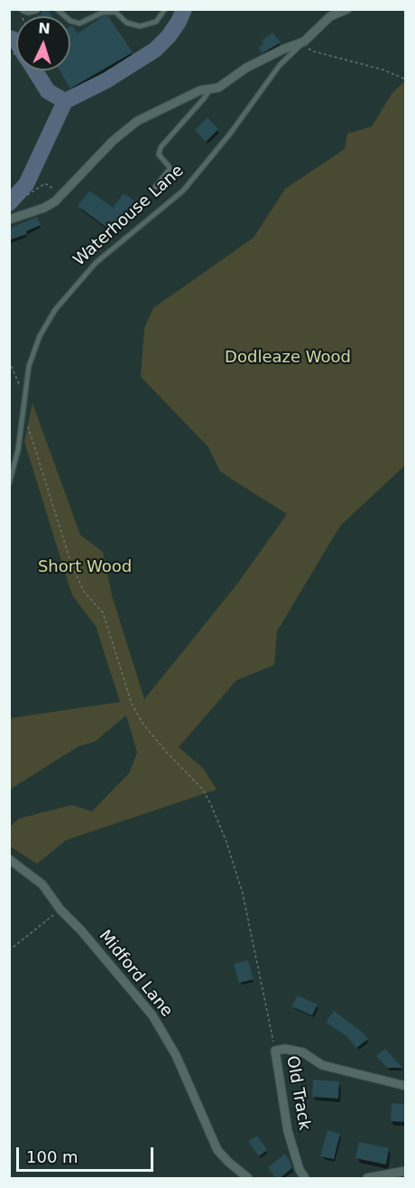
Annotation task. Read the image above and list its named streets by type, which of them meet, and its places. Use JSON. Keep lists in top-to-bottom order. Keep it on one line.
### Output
{"streets":{"street":["Waterhouse Lane","Midford Lane","Old Track"]},"parks":["Dodleaze Wood","Short Wood"],"scale_bar":"100 m","north":"top"}
